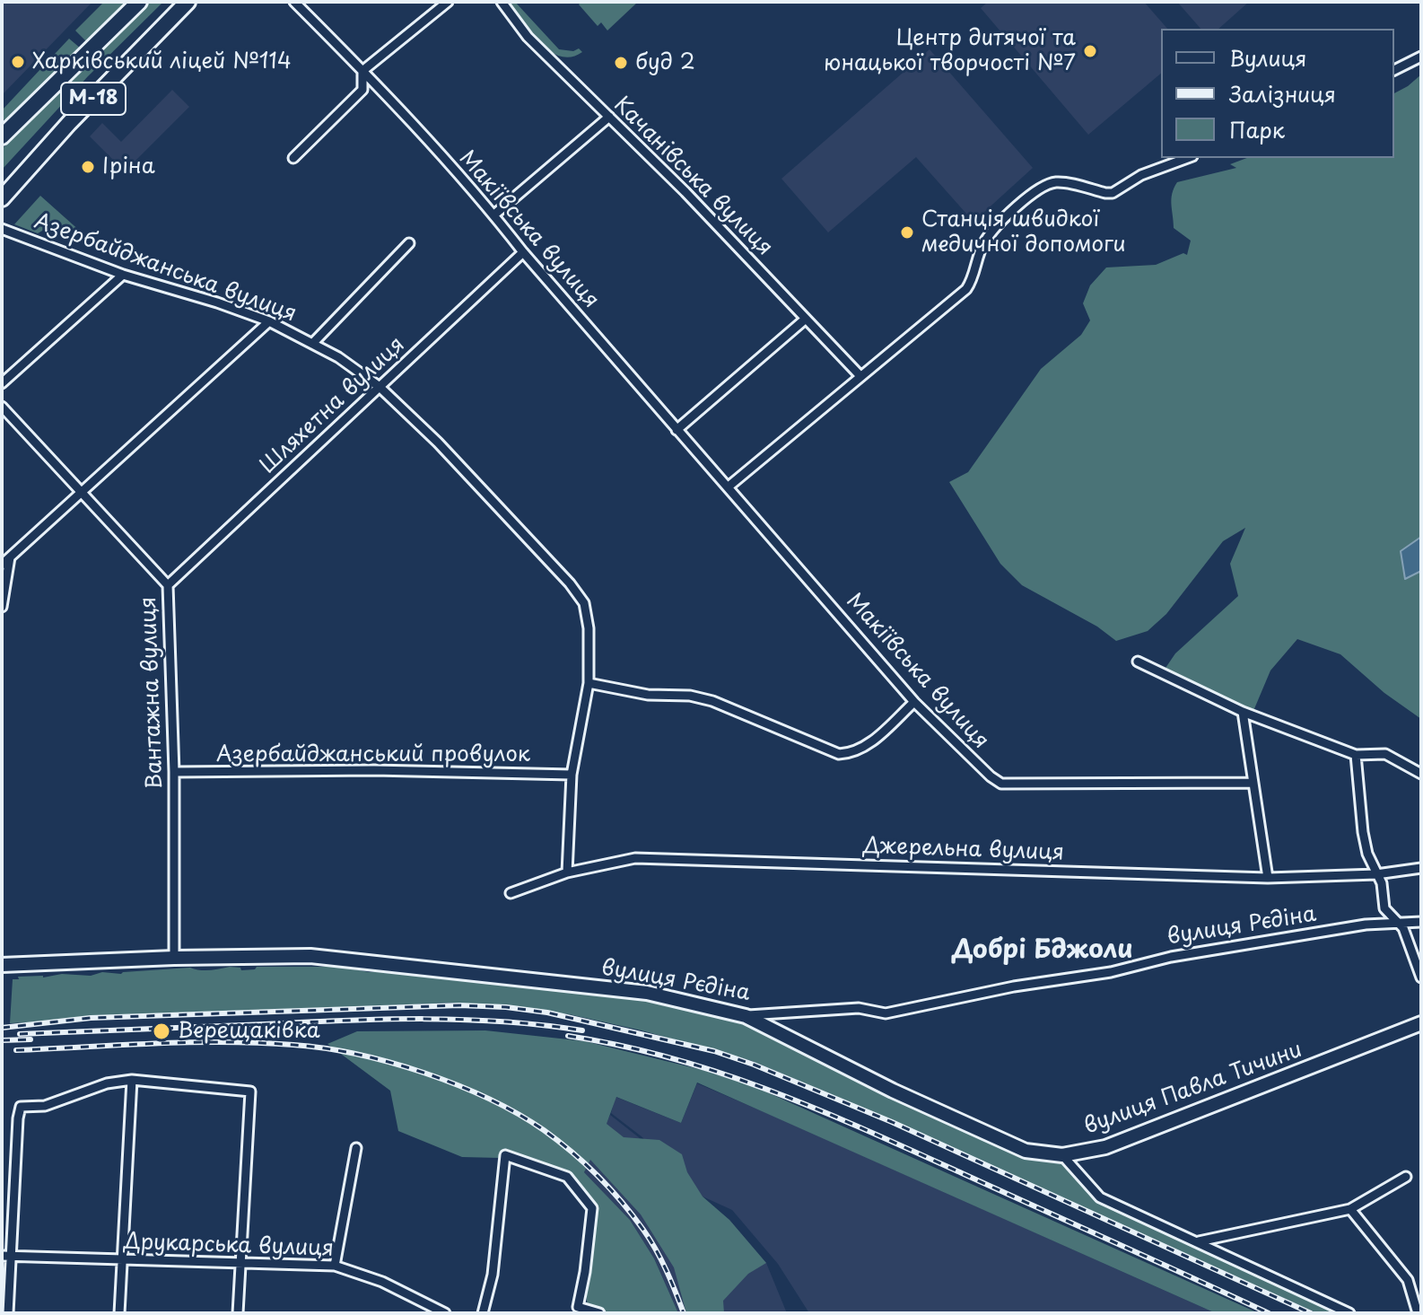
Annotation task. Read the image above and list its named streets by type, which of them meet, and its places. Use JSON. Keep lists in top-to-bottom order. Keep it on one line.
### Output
{"streets":{"main road":["М-18","вулиця Рєдіна","вулиця Павла Тичини"],"street":["Качанівська вулиця","Макіївська вулиця","Азербайджанська вулиця","Шляхетна вулиця","Вантажна вулиця","Азербайджанський провулок","Джерельна вулиця","Друкарська вулиця"]},"crossings":[["Макіївська вулиця","Шляхетна вулиця"],["Азербайджанська вулиця","Шляхетна вулиця"],["Азербайджанська вулиця","Азербайджанський провулок"],["Азербайджанська вулиця","Джерельна вулиця"],["Шляхетна вулиця","Вантажна вулиця"],["Вантажна вулиця","Азербайджанський провулок"],["Вантажна вулиця","вулиця Рєдіна"],["вулиця Рєдіна","вулиця Павла Тичини"]],"districts":["Добрі Бджоли"],"places":["Центр дитячої та юнацької творчості №7","Харківський ліцей №114","буд 2","Іріна","Станція швидкої медичної допомоги","Верещаківка"],"legend":["Вулиця","Залізниця","Парк"]}
